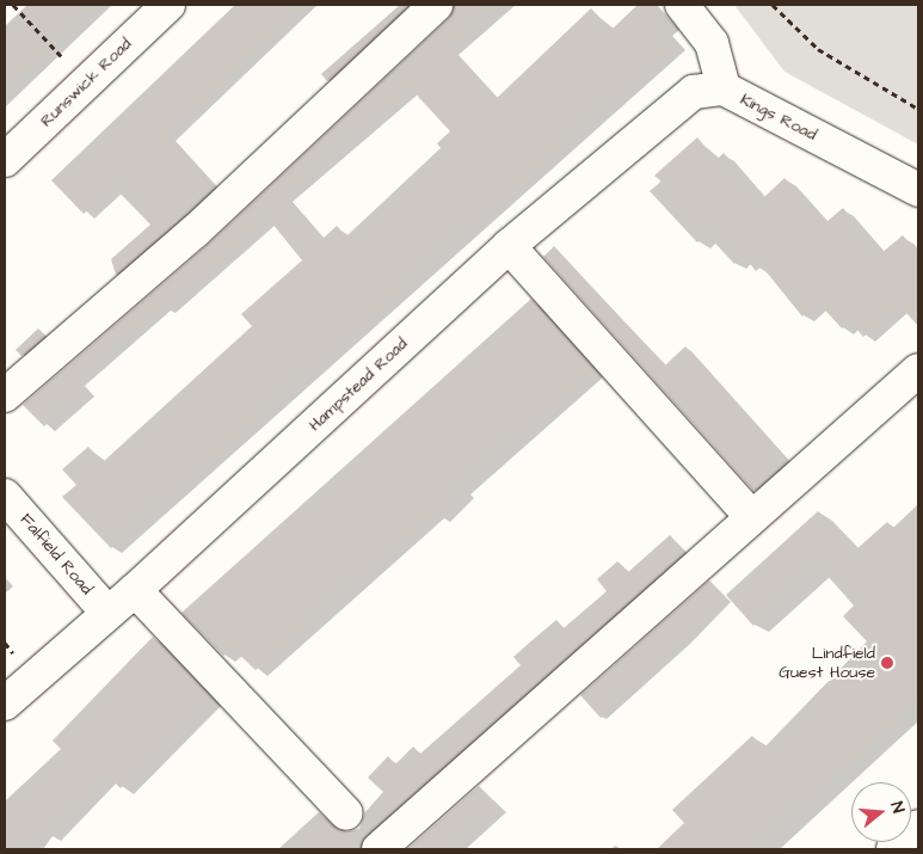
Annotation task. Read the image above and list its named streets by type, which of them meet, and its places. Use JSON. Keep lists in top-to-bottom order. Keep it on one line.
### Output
{"streets":{"main road":["Runswick Road","Kings Road","Hampstead Road","Falfield Road"]},"crossings":[["Kings Road","Hampstead Road"],["Hampstead Road","Falfield Road"]],"places":["Lindfield Guest House"],"north":"right"}
